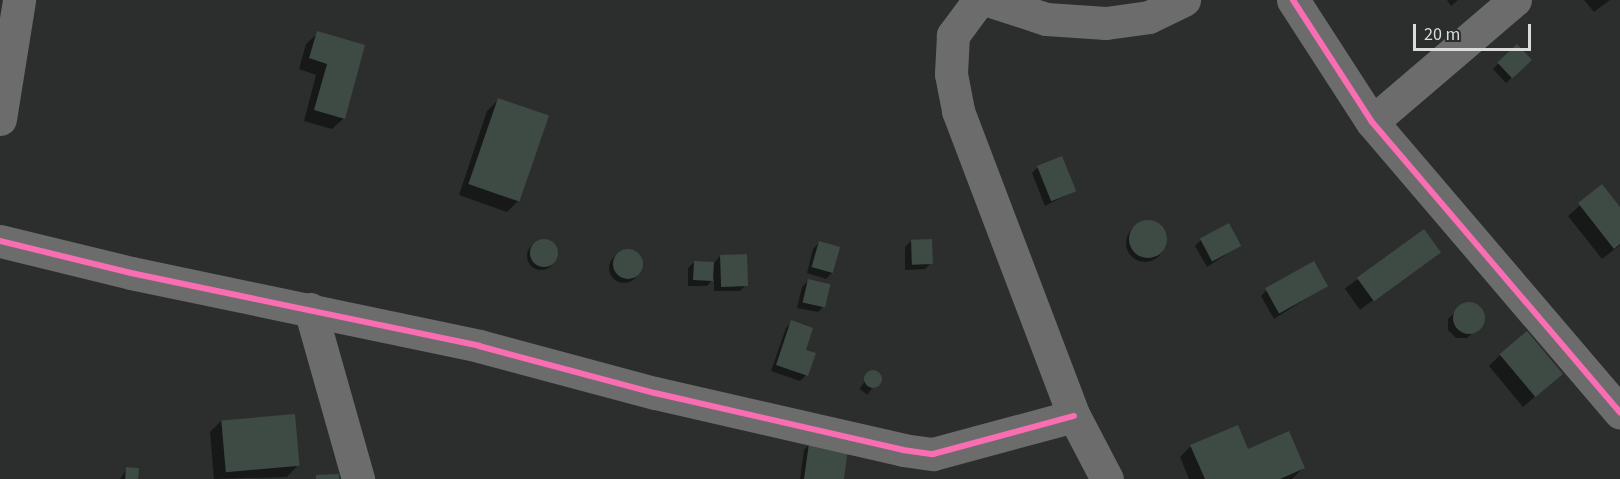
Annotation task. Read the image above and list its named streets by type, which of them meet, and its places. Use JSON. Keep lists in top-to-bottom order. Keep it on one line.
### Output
{"scale_bar":"20 m"}
